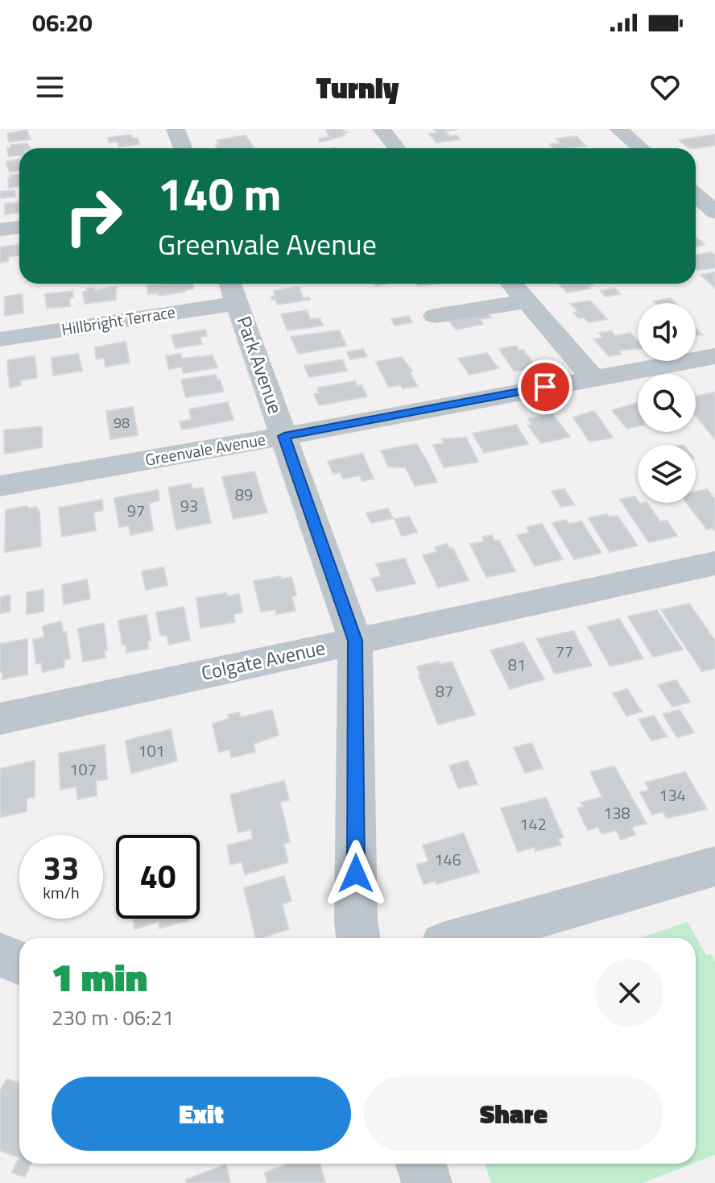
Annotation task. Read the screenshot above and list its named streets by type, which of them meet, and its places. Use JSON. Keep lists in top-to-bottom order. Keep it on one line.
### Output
{"streets":{"street":["Hillbright Terrace","Park Avenue","Greenvale Avenue","Colgate Avenue"]},"crossings":[["Hillbright Terrace","Park Avenue"],["Park Avenue","Greenvale Avenue"],["Park Avenue","Colgate Avenue"]],"house_numbers":["98","89","93","97","77","81","87","101","107","134","138","142","146"],"page":{"status":"06:20","header":"Turnly","turn":["140 m","Greenvale Avenue"],"speed":"33 km/h","limit":"40","heading":["1 min","230 m · 06:21"],"buttons":["Exit","Share"]}}
